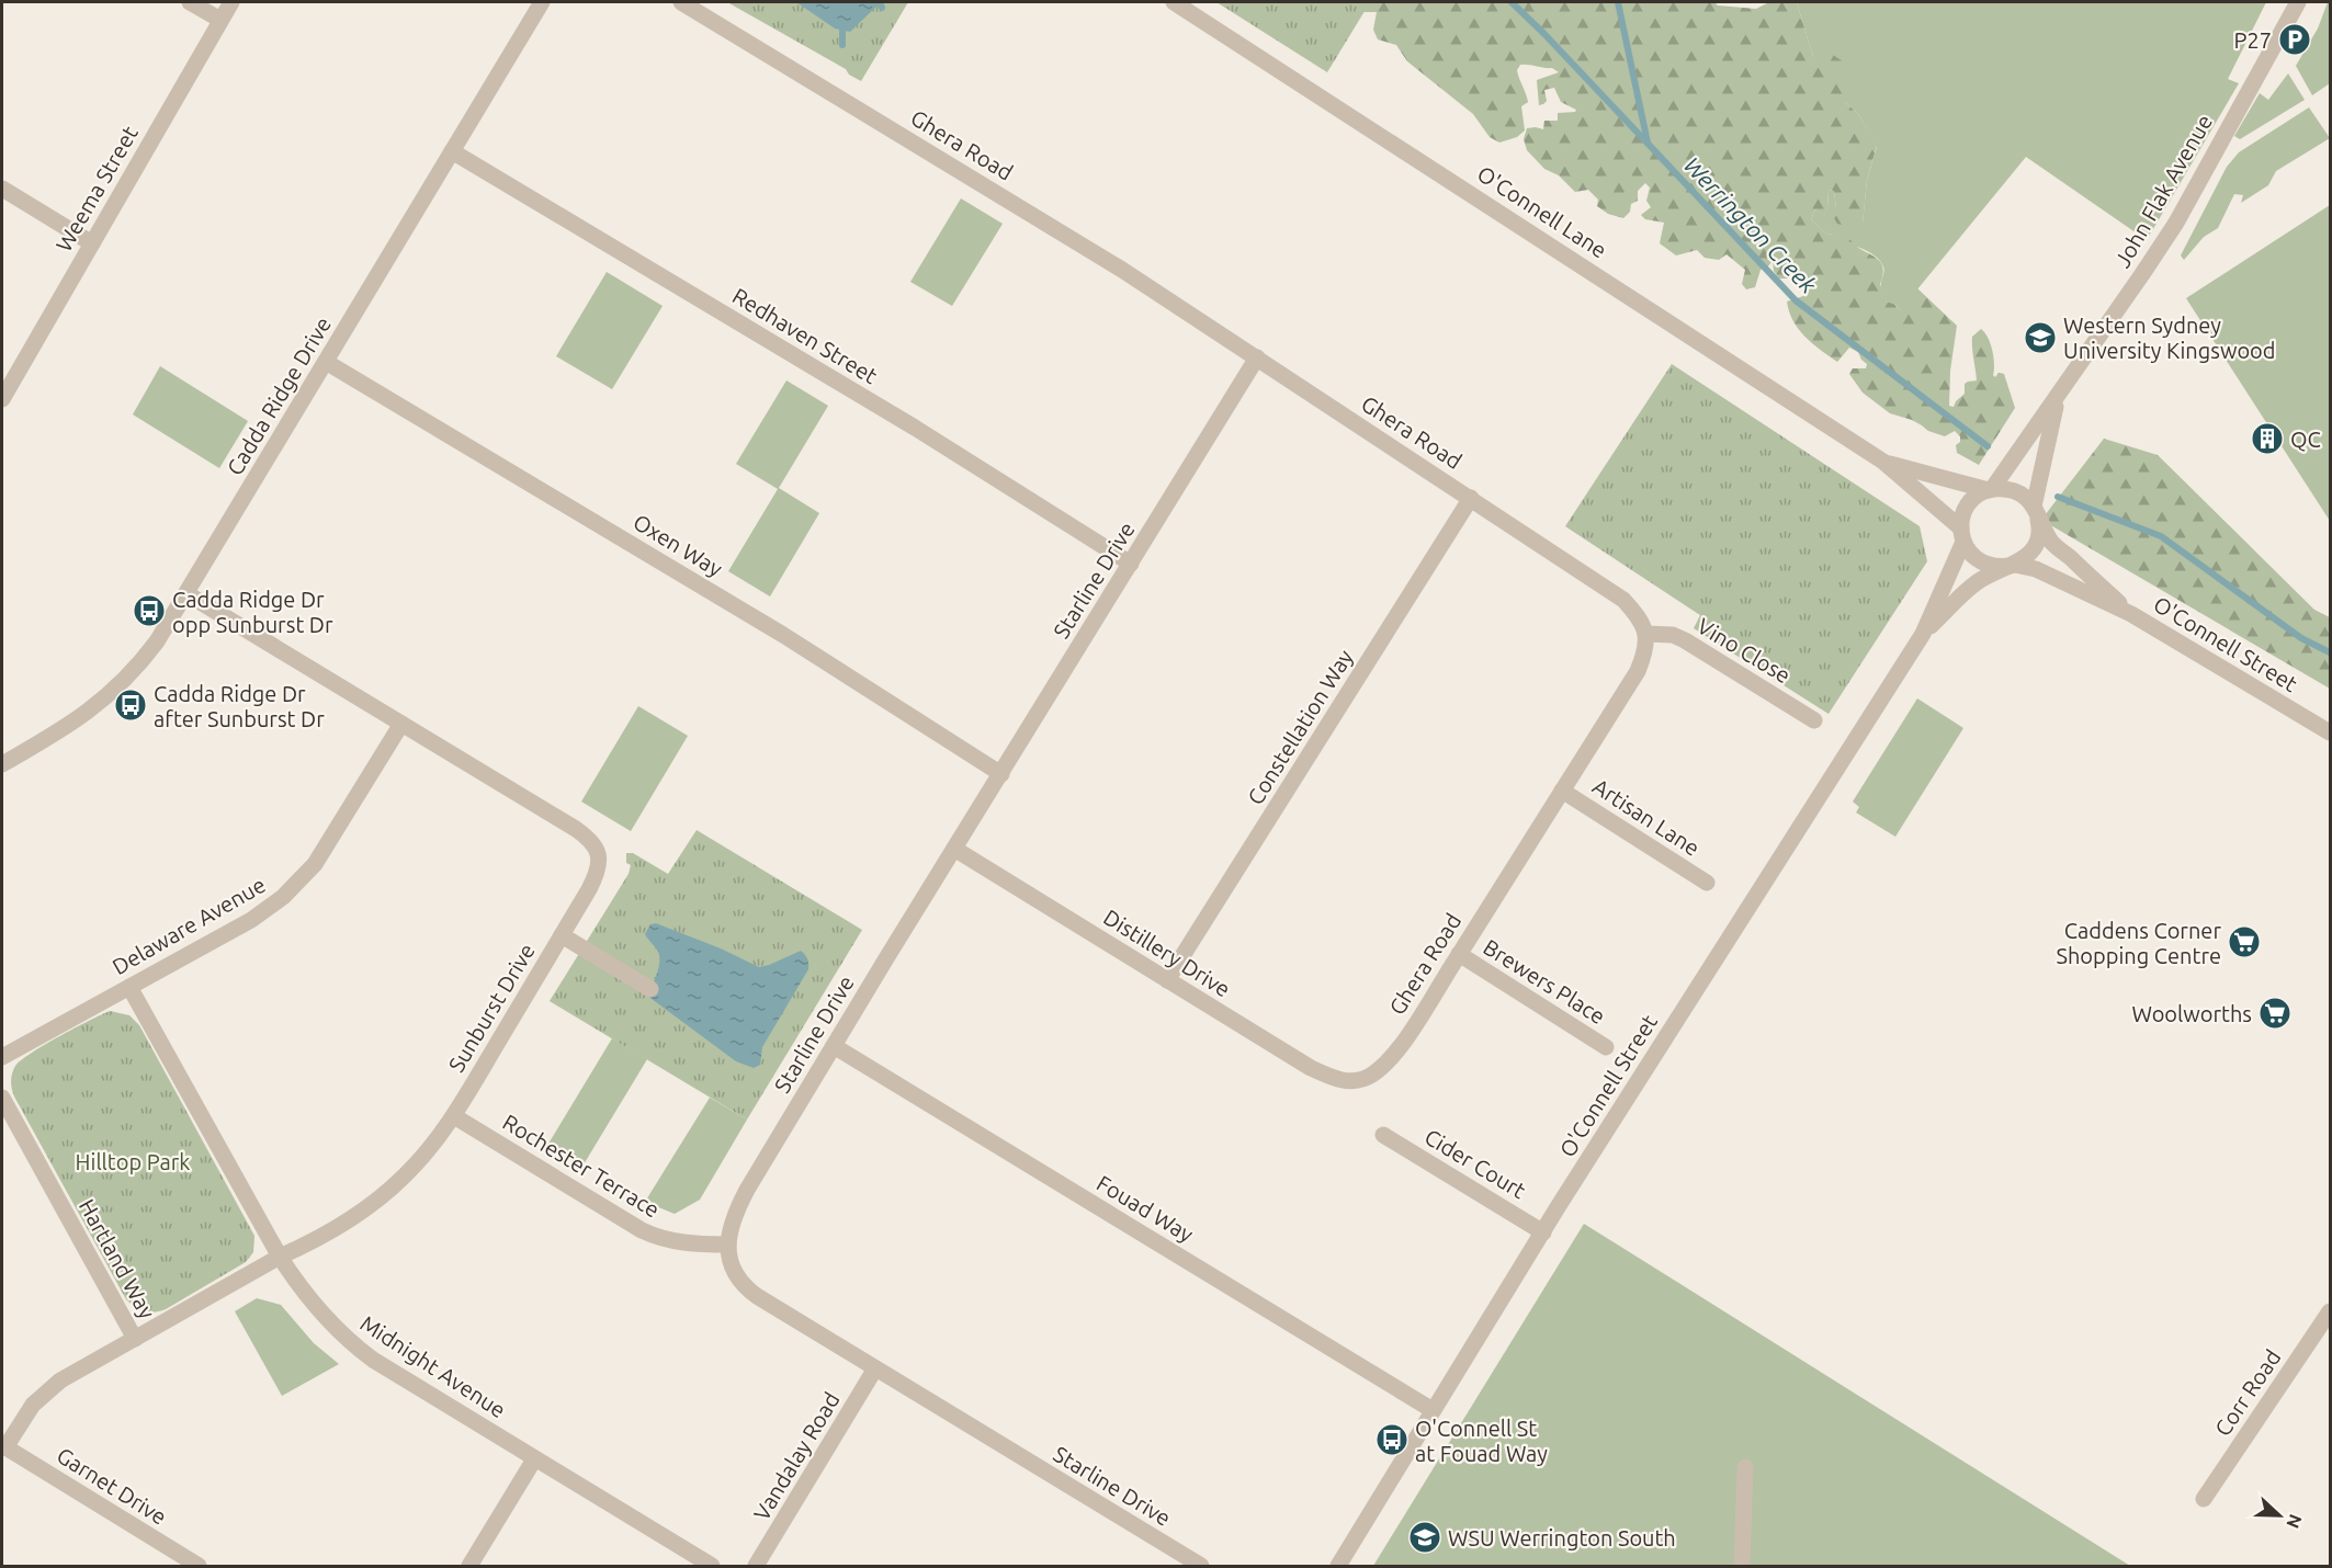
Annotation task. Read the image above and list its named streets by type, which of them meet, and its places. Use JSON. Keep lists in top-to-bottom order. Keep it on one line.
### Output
{"streets":{"street":["Ghera Road","Weema Street","John Flak Avenue","O'Connell Lane","Redhaven Street","Cadda Ridge Drive","Oxen Way","Starline Drive","O'Connell Street","Vino Close","Constellation Way","Artisan Lane","Delaware Avenue","Distillery Drive","Brewers Place","Sunburst Drive","Cider Court","Rochester Terrace","Fouad Way","Hartland Way","Midnight Avenue","Corr Road","Vandalay Road","Garnet Drive"]},"crossings":[["Ghera Road","Starline Drive"],["Ghera Road","Vino Close"],["Ghera Road","Constellation Way"],["Ghera Road","Artisan Lane"],["Ghera Road","Distillery Drive"],["Ghera Road","Brewers Place"],["John Flak Avenue","O'Connell Lane"],["John Flak Avenue","O'Connell Street"],["O'Connell Lane","O'Connell Street"],["Redhaven Street","Cadda Ridge Drive"],["Redhaven Street","Starline Drive"],["Cadda Ridge Drive","Oxen Way"],["Cadda Ridge Drive","Sunburst Drive"],["Oxen Way","Starline Drive"],["Starline Drive","Distillery Drive"],["Starline Drive","Rochester Terrace"],["Starline Drive","Fouad Way"],["Starline Drive","Vandalay Road"],["O'Connell Street","Cider Court"],["O'Connell Street","Fouad Way"],["Constellation Way","Distillery Drive"],["Delaware Avenue","Sunburst Drive"],["Delaware Avenue","Midnight Avenue"],["Sunburst Drive","Rochester Terrace"],["Sunburst Drive","Hartland Way"],["Sunburst Drive","Midnight Avenue"],["Sunburst Drive","Garnet Drive"]],"water":["Werrington Creek"],"parks":["Hilltop Park"],"places":{"parking":["P27"],"school or university":["Western Sydney University Kingswood","WSU Werrington South"],"building":["QC"],"bus stop":["Cadda Ridge Dr opp Sunburst Dr","Cadda Ridge Dr after Sunburst Dr","O'Connell St at Fouad Way"],"supermarket":["Caddens Corner Shopping Centre","Woolworths"]},"north":"right"}
